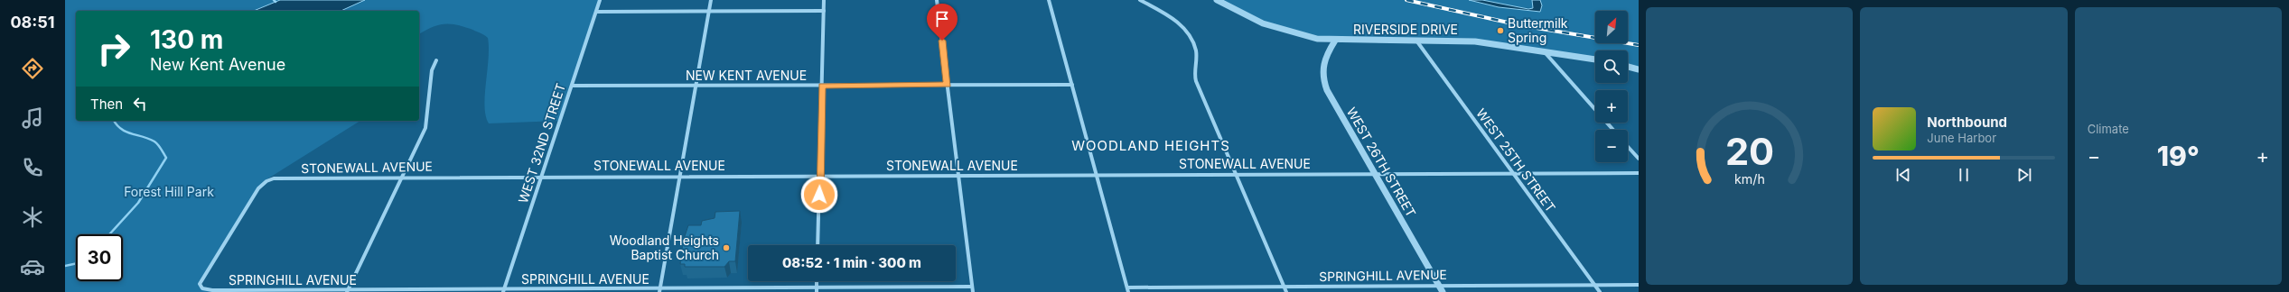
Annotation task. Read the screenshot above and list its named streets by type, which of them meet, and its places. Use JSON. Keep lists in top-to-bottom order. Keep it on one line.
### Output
{"streets":{"street":["RIVERSIDE DRIVE","NEW KENT AVENUE","WEST 32ND STREET","WEST 25TH STREET","WEST 26TH STREET","STONEWALL AVENUE","SPRINGHILL AVENUE"]},"crossings":[["RIVERSIDE DRIVE","WEST 25TH STREET"],["RIVERSIDE DRIVE","WEST 26TH STREET"],["NEW KENT AVENUE","WEST 32ND STREET"],["WEST 32ND STREET","STONEWALL AVENUE"],["WEST 32ND STREET","SPRINGHILL AVENUE"],["WEST 25TH STREET","STONEWALL AVENUE"],["WEST 25TH STREET","SPRINGHILL AVENUE"],["WEST 26TH STREET","STONEWALL AVENUE"],["WEST 26TH STREET","SPRINGHILL AVENUE"],["STONEWALL AVENUE","SPRINGHILL AVENUE"]],"districts":["WOODLAND HEIGHTS"],"parks":["Forest Hill Park"],"places":["Buttermilk Spring","Woodland Heights Baptist Church"],"north":"top right","page":{"tabs":"08:51","tile":"Climate","map_buttons":["+","−"],"turn":["130 m","New Kent Avenue"],"then":"Then","song":["Northbound","June Harbor"],"heat":["−","19°","+"],"limit":"30","trip":"08:52 · 1 min · 300 m","gauge":["20","km/h"]}}
